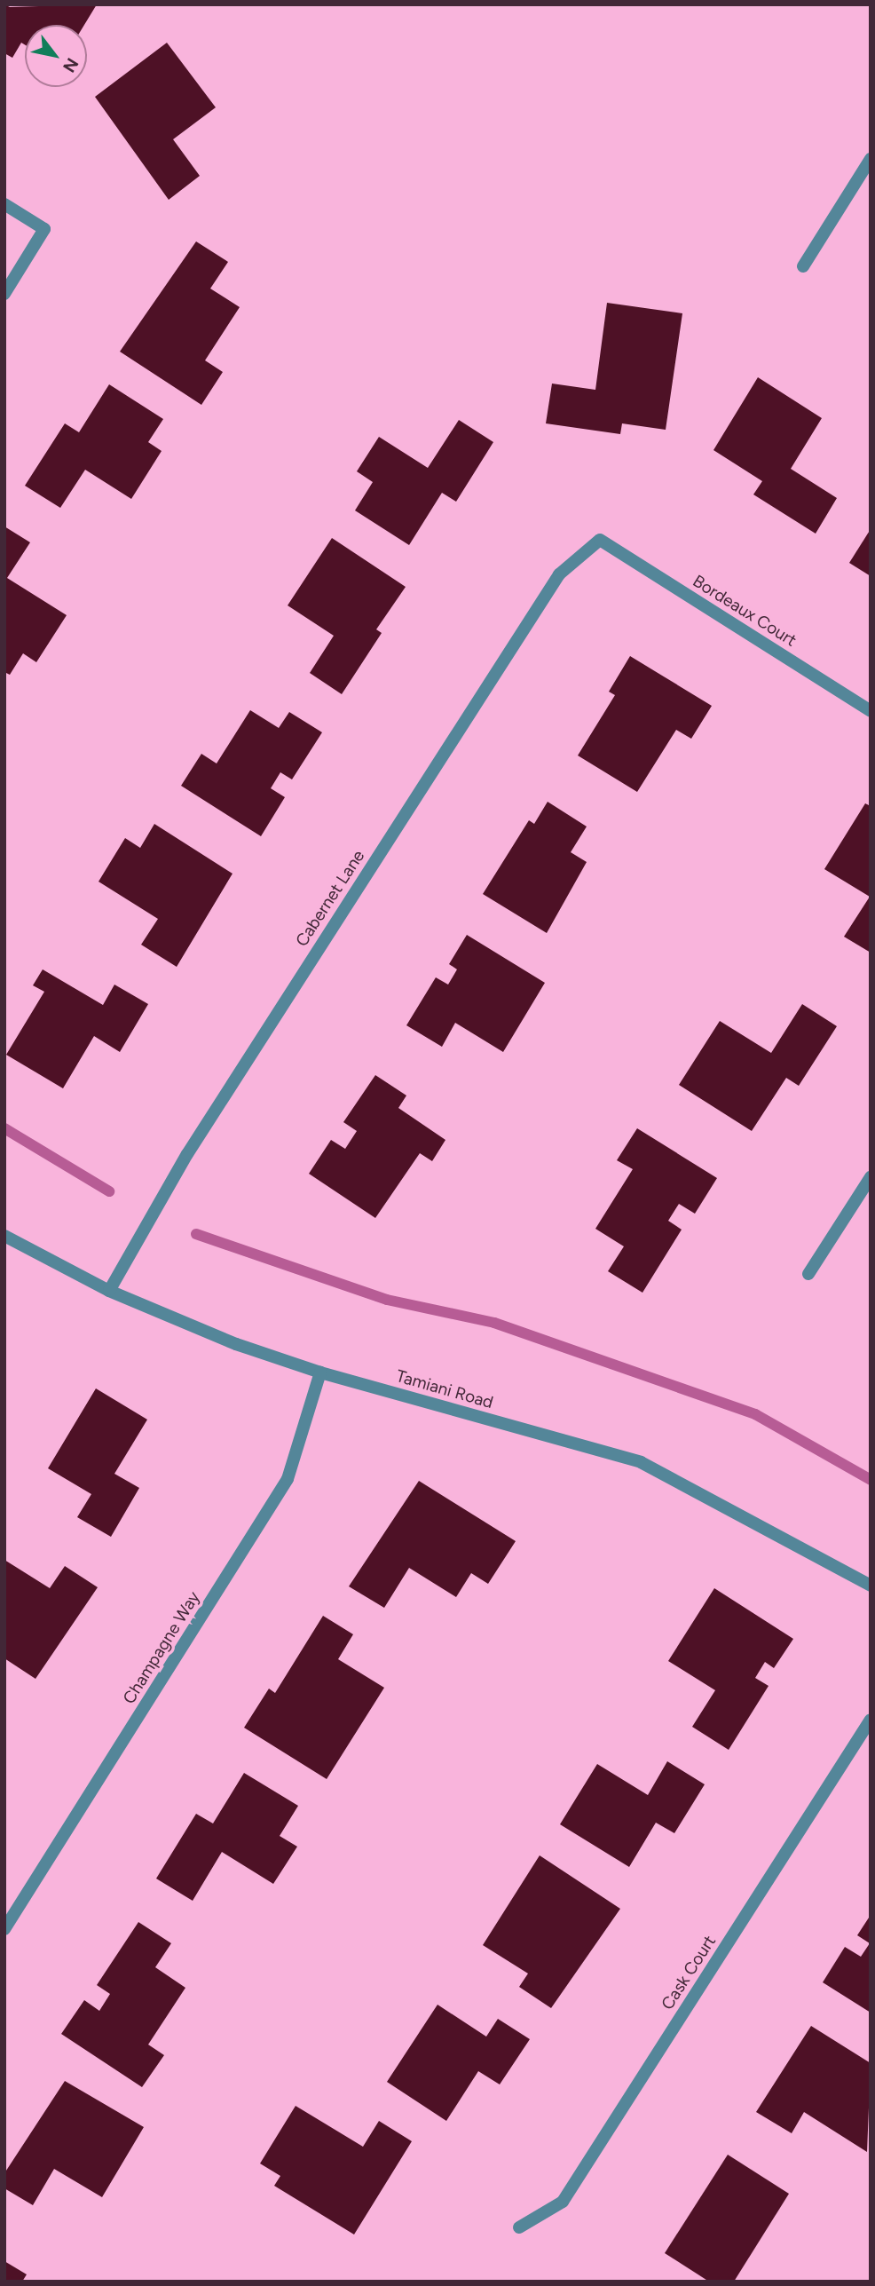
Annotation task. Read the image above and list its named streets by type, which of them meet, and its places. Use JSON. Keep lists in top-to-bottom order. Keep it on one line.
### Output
{"streets":{"street":["Bordeaux Court","Cabernet Lane","Tamiani Road","Champagne Way","Cask Court"]},"crossings":[["Bordeaux Court","Cabernet Lane"],["Cabernet Lane","Tamiani Road"],["Tamiani Road","Champagne Way"]],"north":"bottom right"}
